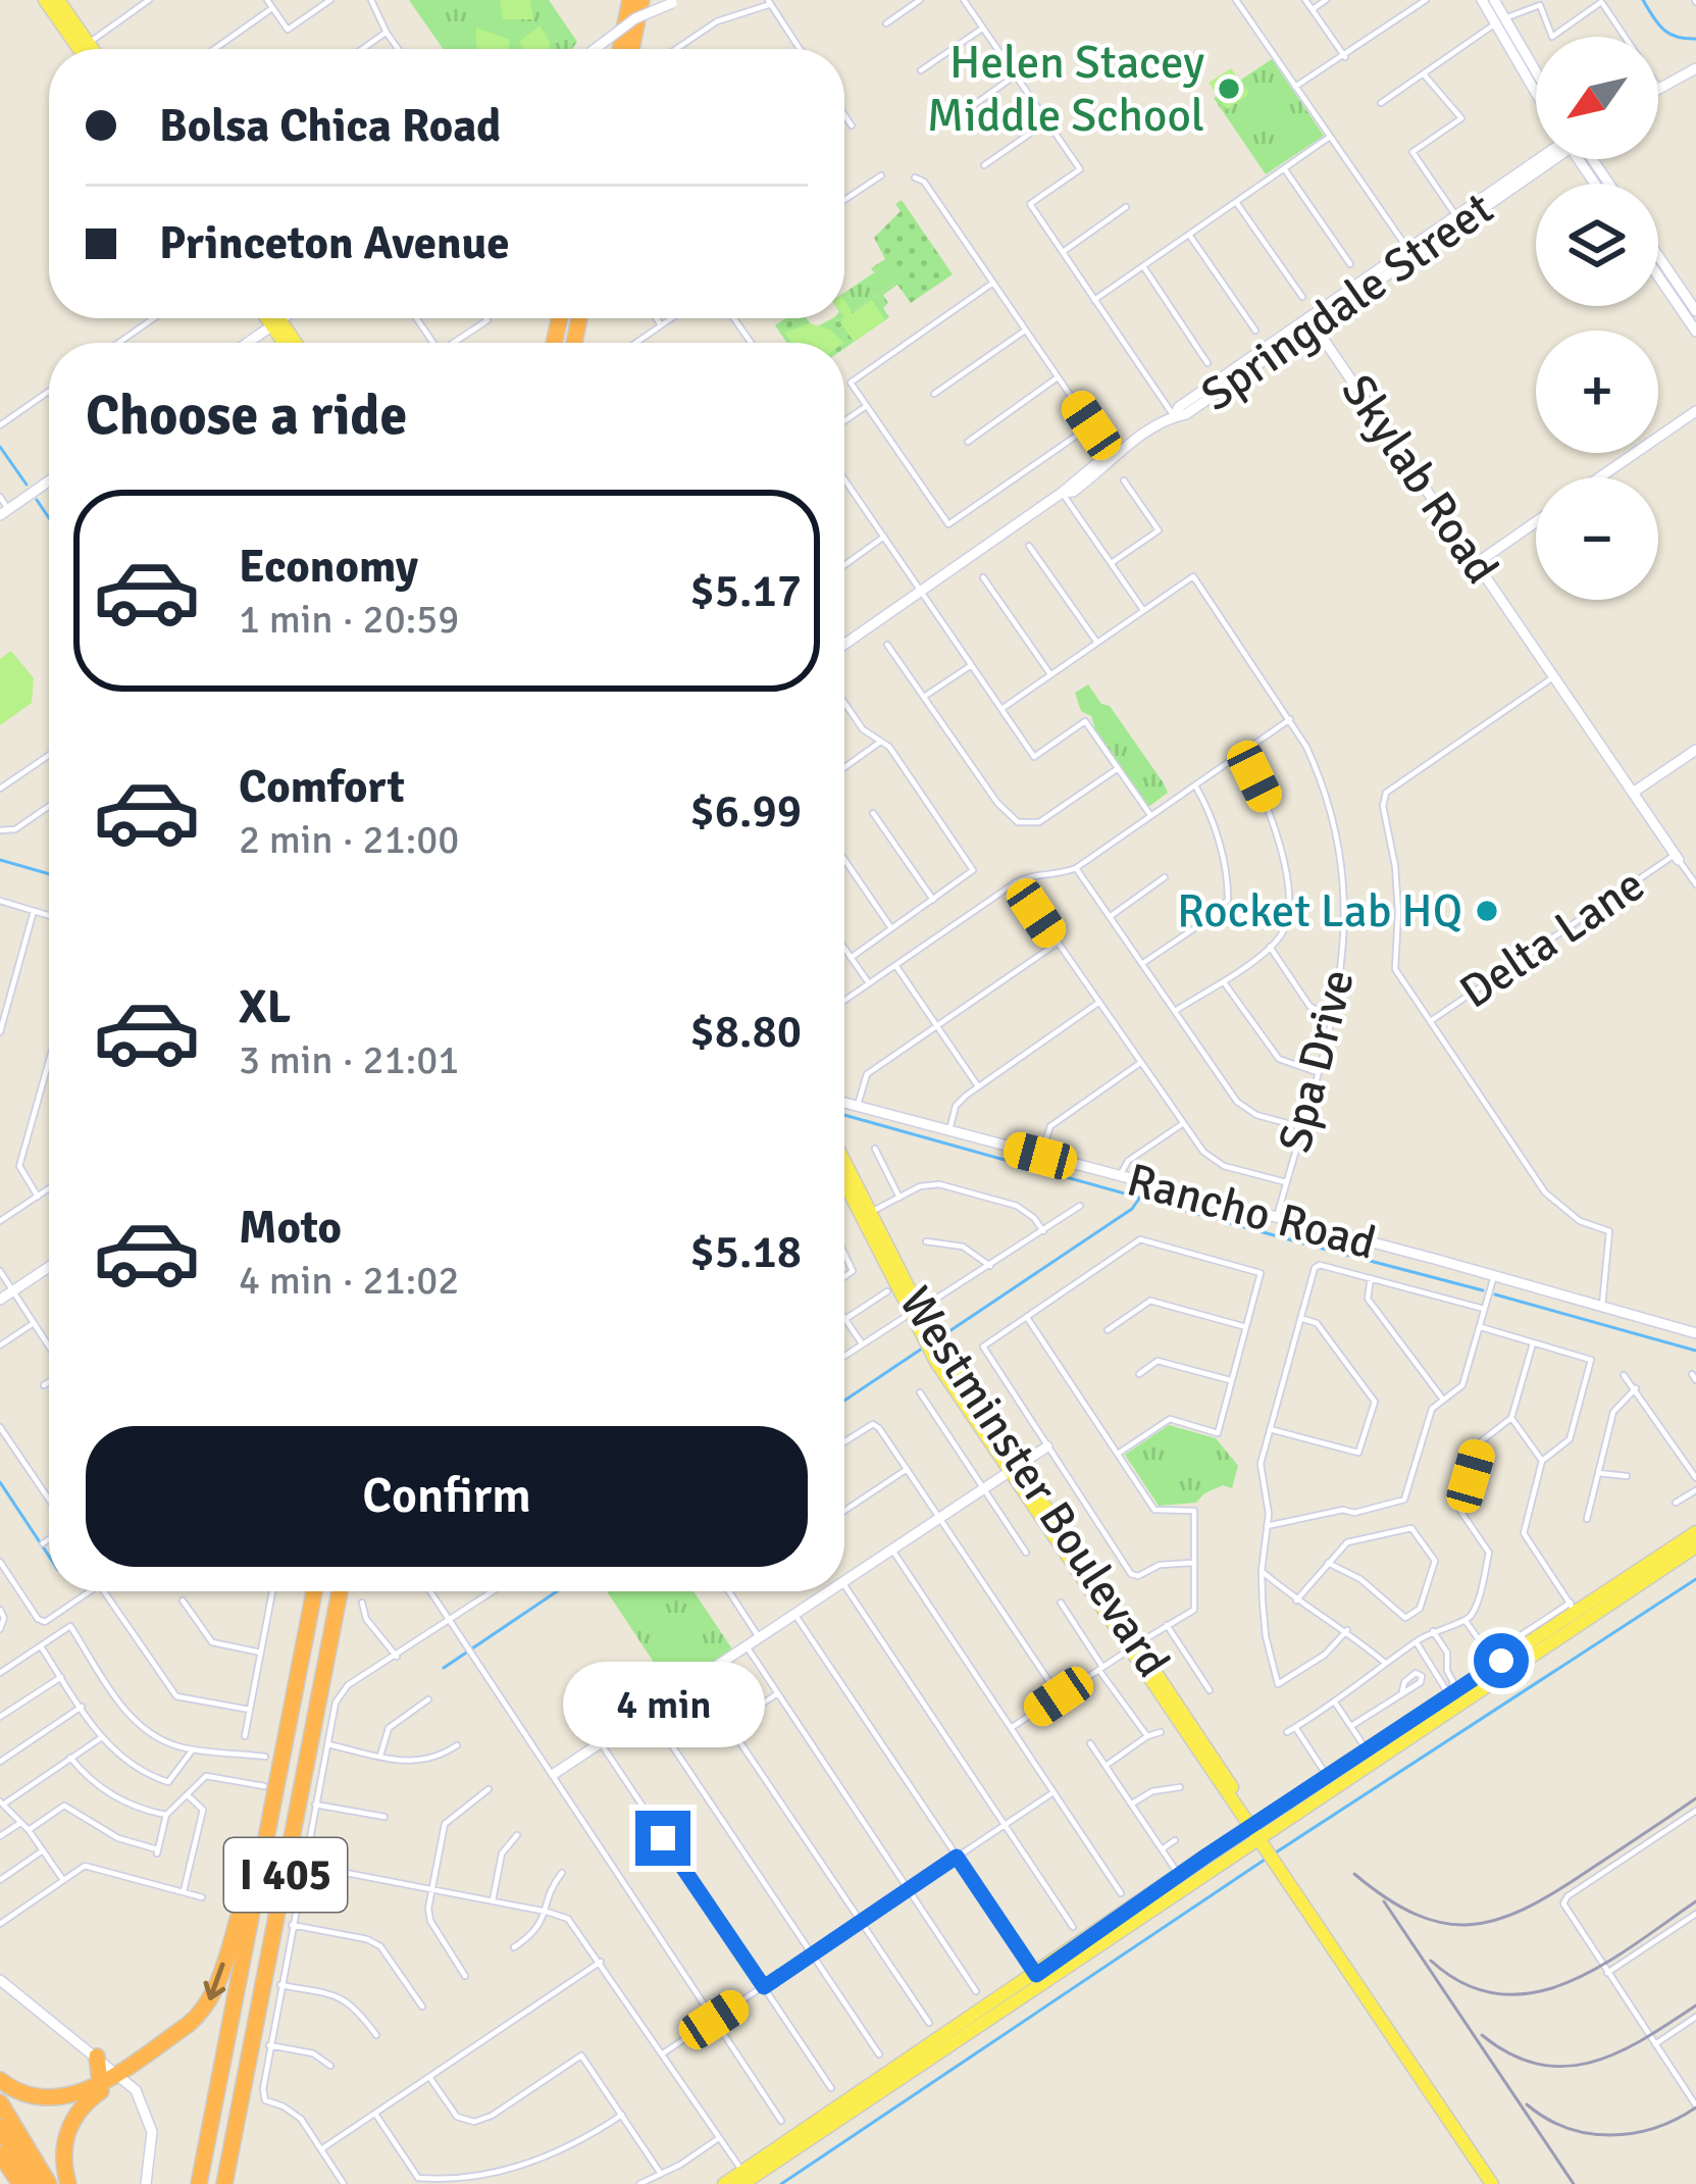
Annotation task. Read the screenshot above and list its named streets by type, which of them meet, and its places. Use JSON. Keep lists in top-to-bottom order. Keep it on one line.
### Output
{"streets":{"highway":["I 405"],"main road":["Westminster Boulevard"],"street":["Springdale Street","Skylab Road","Delta Lane","Spa Drive","Rancho Road"]},"crossings":[["Springdale Street","Skylab Road"],["Skylab Road","Delta Lane"],["Spa Drive","Rancho Road"]],"places":["Helen Stacey Middle School","Rocket Lab HQ"],"north":"bottom left","page":{"map_buttons":["+","−"],"banner":["Bolsa Chica Road","Princeton Avenue"],"heading":"Choose a ride","list":[{"name":"Economy","note":"1 min · 20:59","value":"$5.17"},{"name":"Comfort","note":"2 min · 21:00","value":"$6.99"},{"name":"XL","note":"3 min · 21:01","value":"$8.80"},{"name":"Moto","note":"4 min · 21:02","value":"$5.18"}],"buttons":"Confirm","bubble":"4 min"}}
